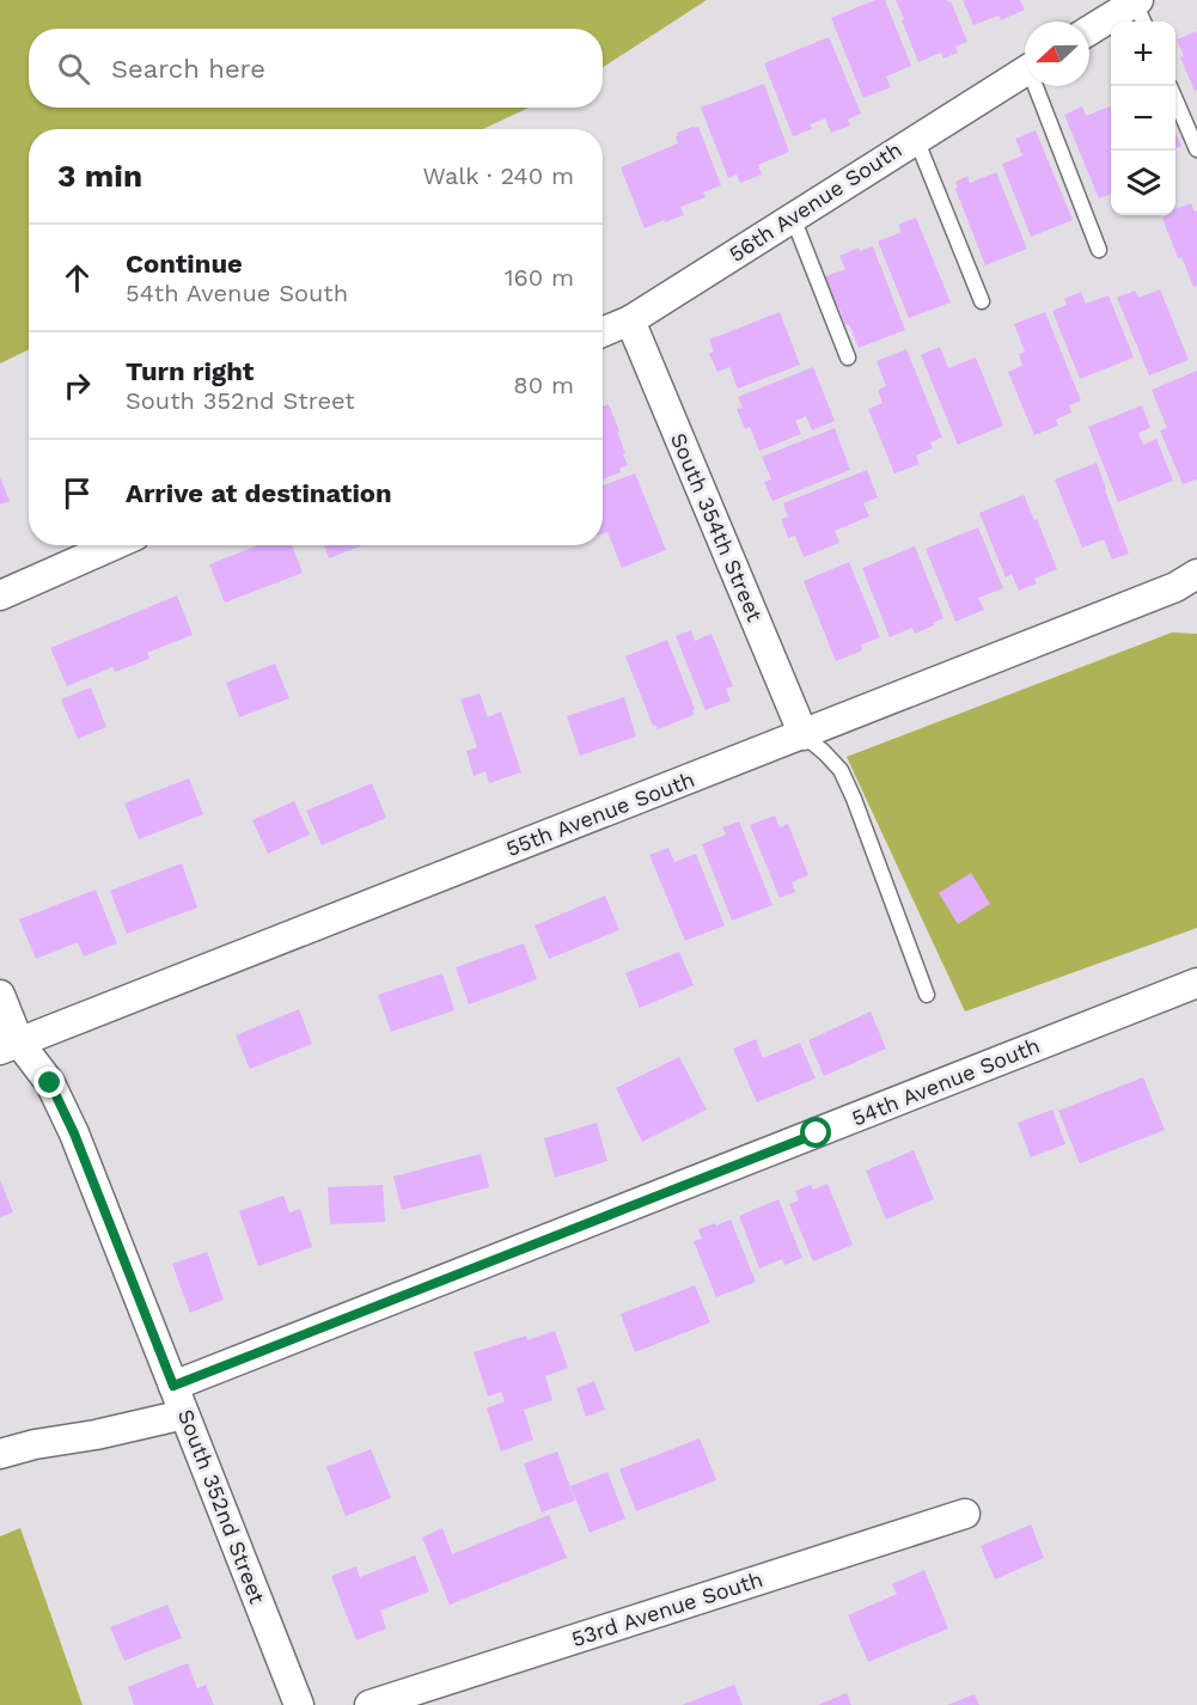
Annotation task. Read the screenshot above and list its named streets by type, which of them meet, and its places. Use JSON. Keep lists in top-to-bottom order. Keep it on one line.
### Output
{"streets":{"street":["56th Avenue South","South 354th Street","55th Avenue South","54th Avenue South","South 352nd Street","53rd Avenue South"]},"crossings":[["56th Avenue South","South 354th Street"],["South 354th Street","55th Avenue South"],["55th Avenue South","South 352nd Street"],["54th Avenue South","South 352nd Street"]],"north":"left","page":{"map_buttons":["+","−"],"search":"Search here","heading":["3 min","Walk · 240 m"],"list":[["Continue","54th Avenue South","160 m"],["Turn right","South 352nd Street","80 m"],"Arrive at destination"]}}
